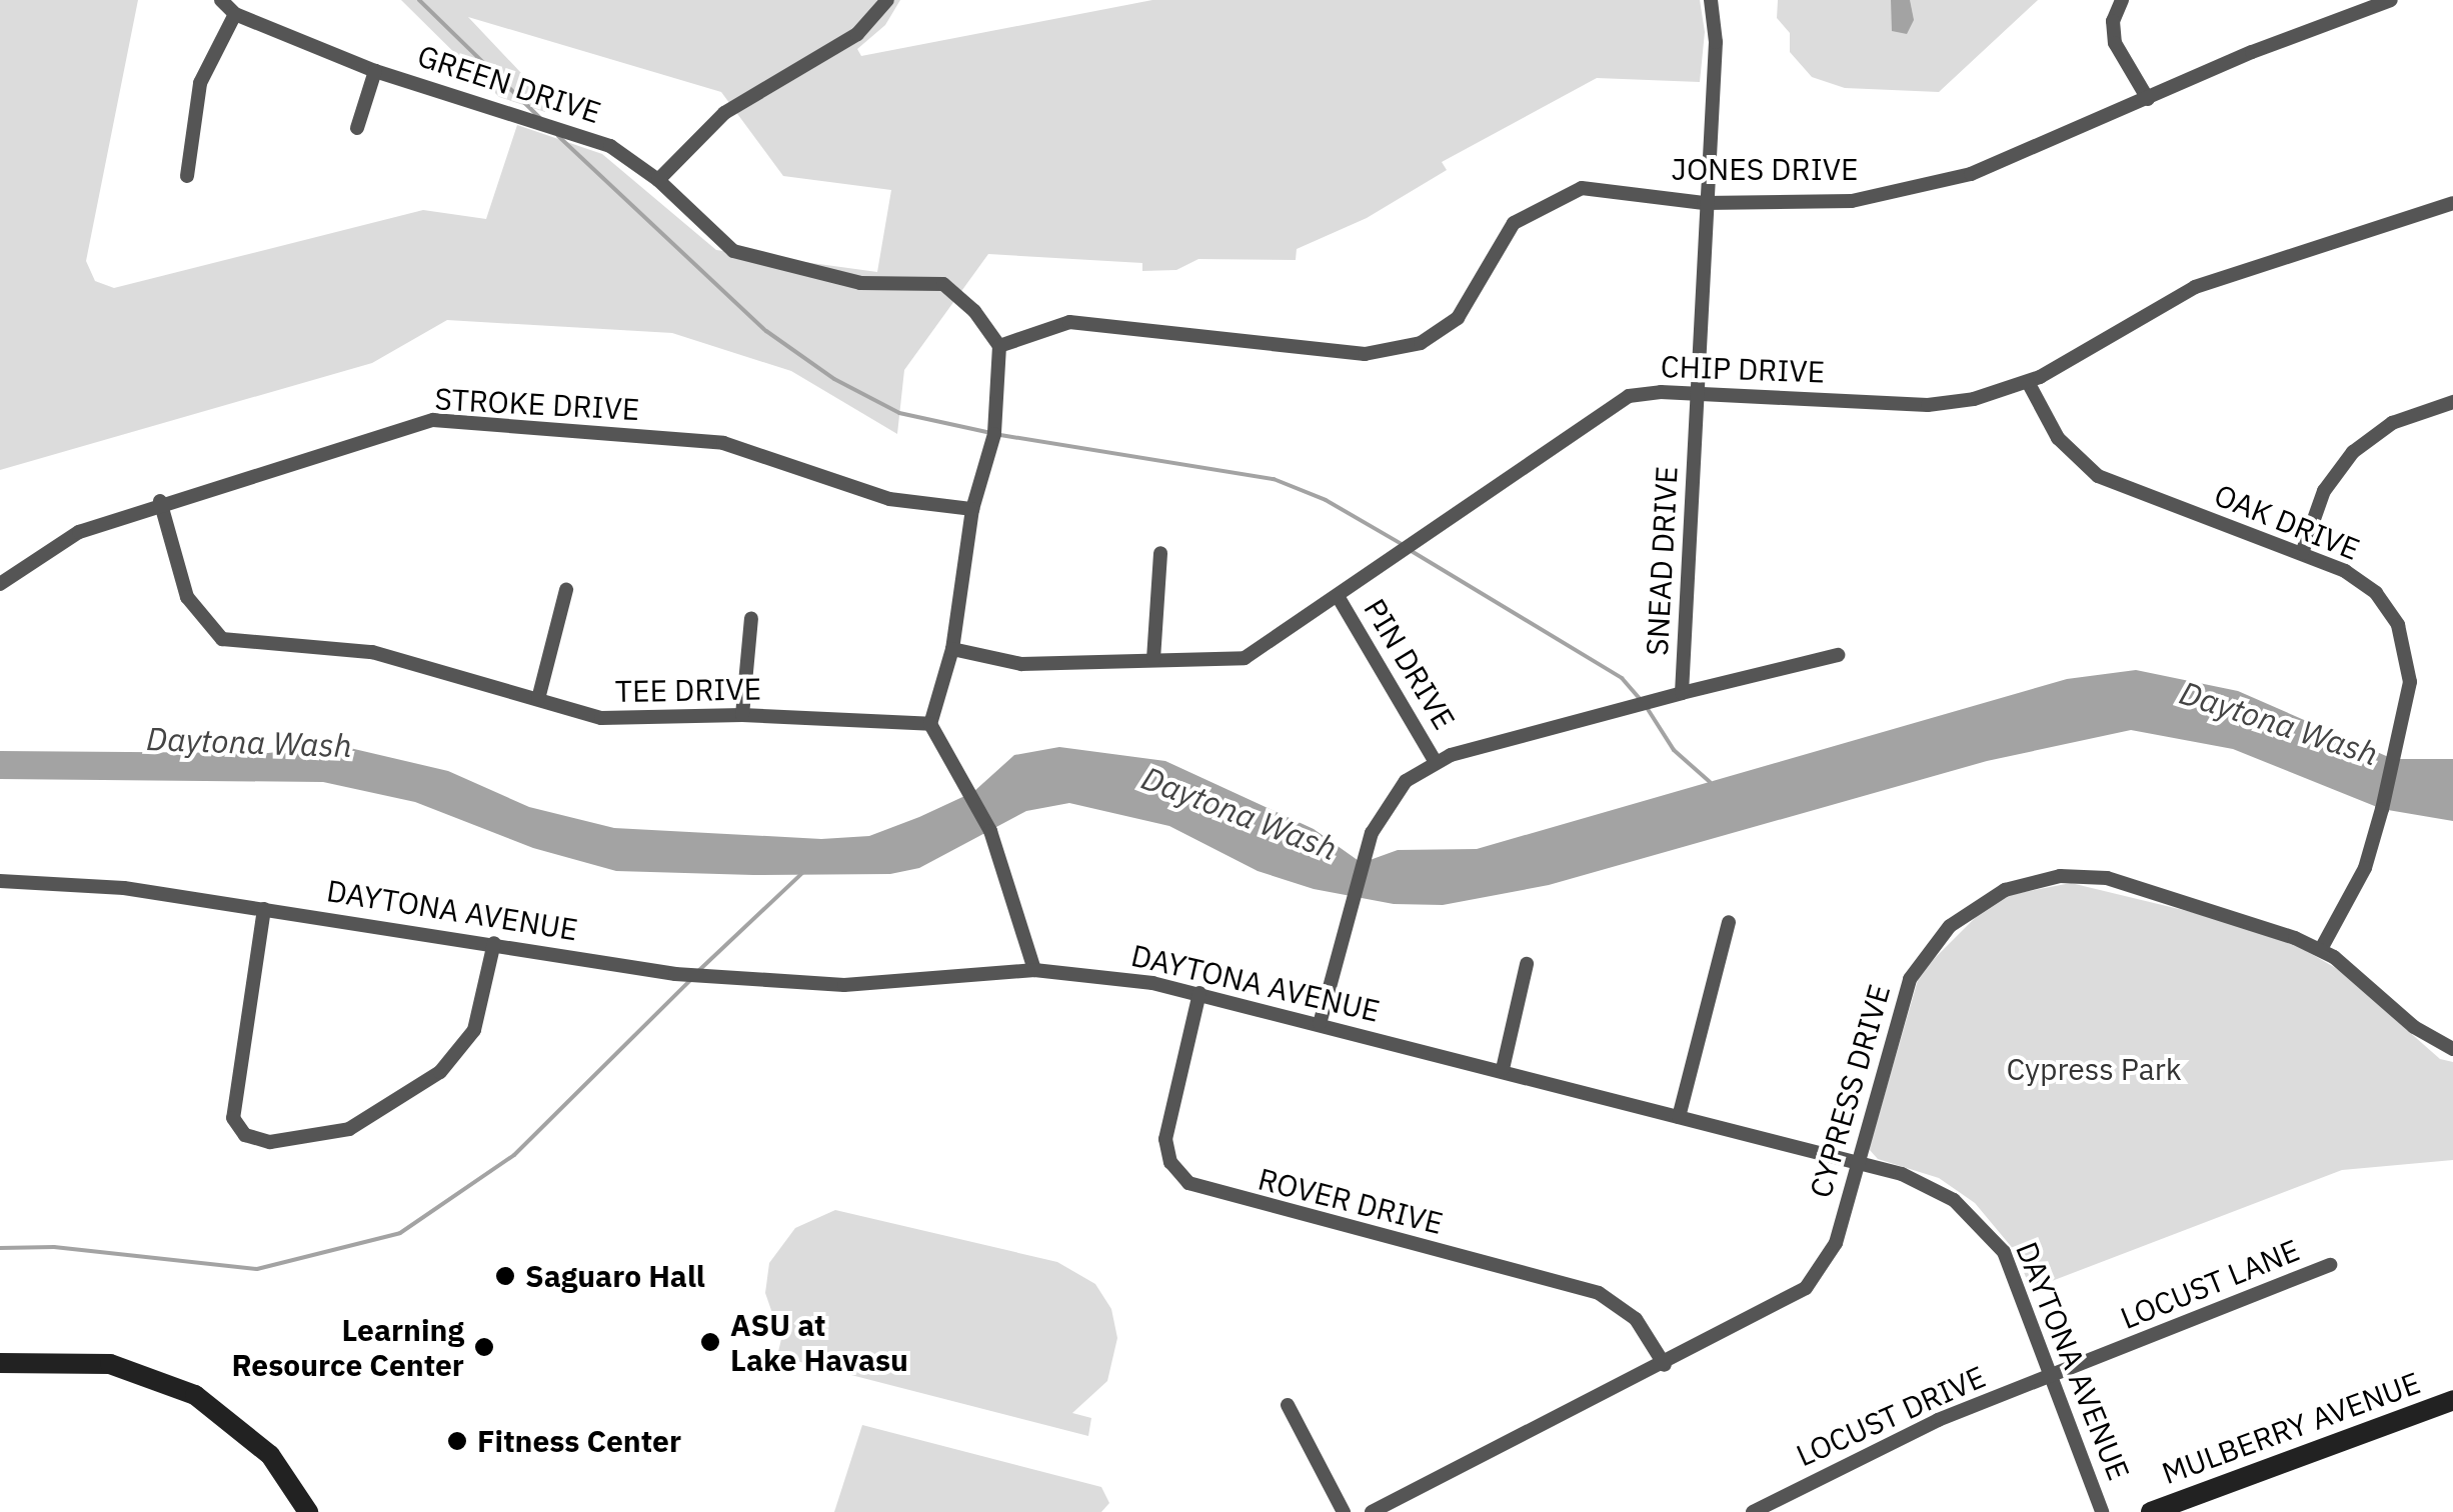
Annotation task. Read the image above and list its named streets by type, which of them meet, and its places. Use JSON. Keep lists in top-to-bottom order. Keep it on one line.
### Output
{"streets":{"main road":["MULBERRY AVENUE"],"street":["GREEN DRIVE","JONES DRIVE","CHIP DRIVE","STROKE DRIVE","OAK DRIVE","SNEAD DRIVE","PIN DRIVE","TEE DRIVE","DAYTONA AVENUE","CYPRESS DRIVE","ROVER DRIVE","LOCUST LANE","LOCUST DRIVE"]},"crossings":[["GREEN DRIVE","JONES DRIVE"],["JONES DRIVE","SNEAD DRIVE"],["CHIP DRIVE","OAK DRIVE"],["CHIP DRIVE","SNEAD DRIVE"],["CHIP DRIVE","PIN DRIVE"],["STROKE DRIVE","TEE DRIVE"],["OAK DRIVE","CYPRESS DRIVE"],["SNEAD DRIVE","PIN DRIVE"],["SNEAD DRIVE","DAYTONA AVENUE"],["DAYTONA AVENUE","CYPRESS DRIVE"],["DAYTONA AVENUE","ROVER DRIVE"],["DAYTONA AVENUE","LOCUST LANE"],["DAYTONA AVENUE","LOCUST DRIVE"],["CYPRESS DRIVE","ROVER DRIVE"],["LOCUST LANE","LOCUST DRIVE"]],"water":["Daytona Wash"],"parks":["Cypress Park"],"places":["Saguaro Hall","ASU at Lake Havasu","Learning Resource Center","Fitness Center"]}
